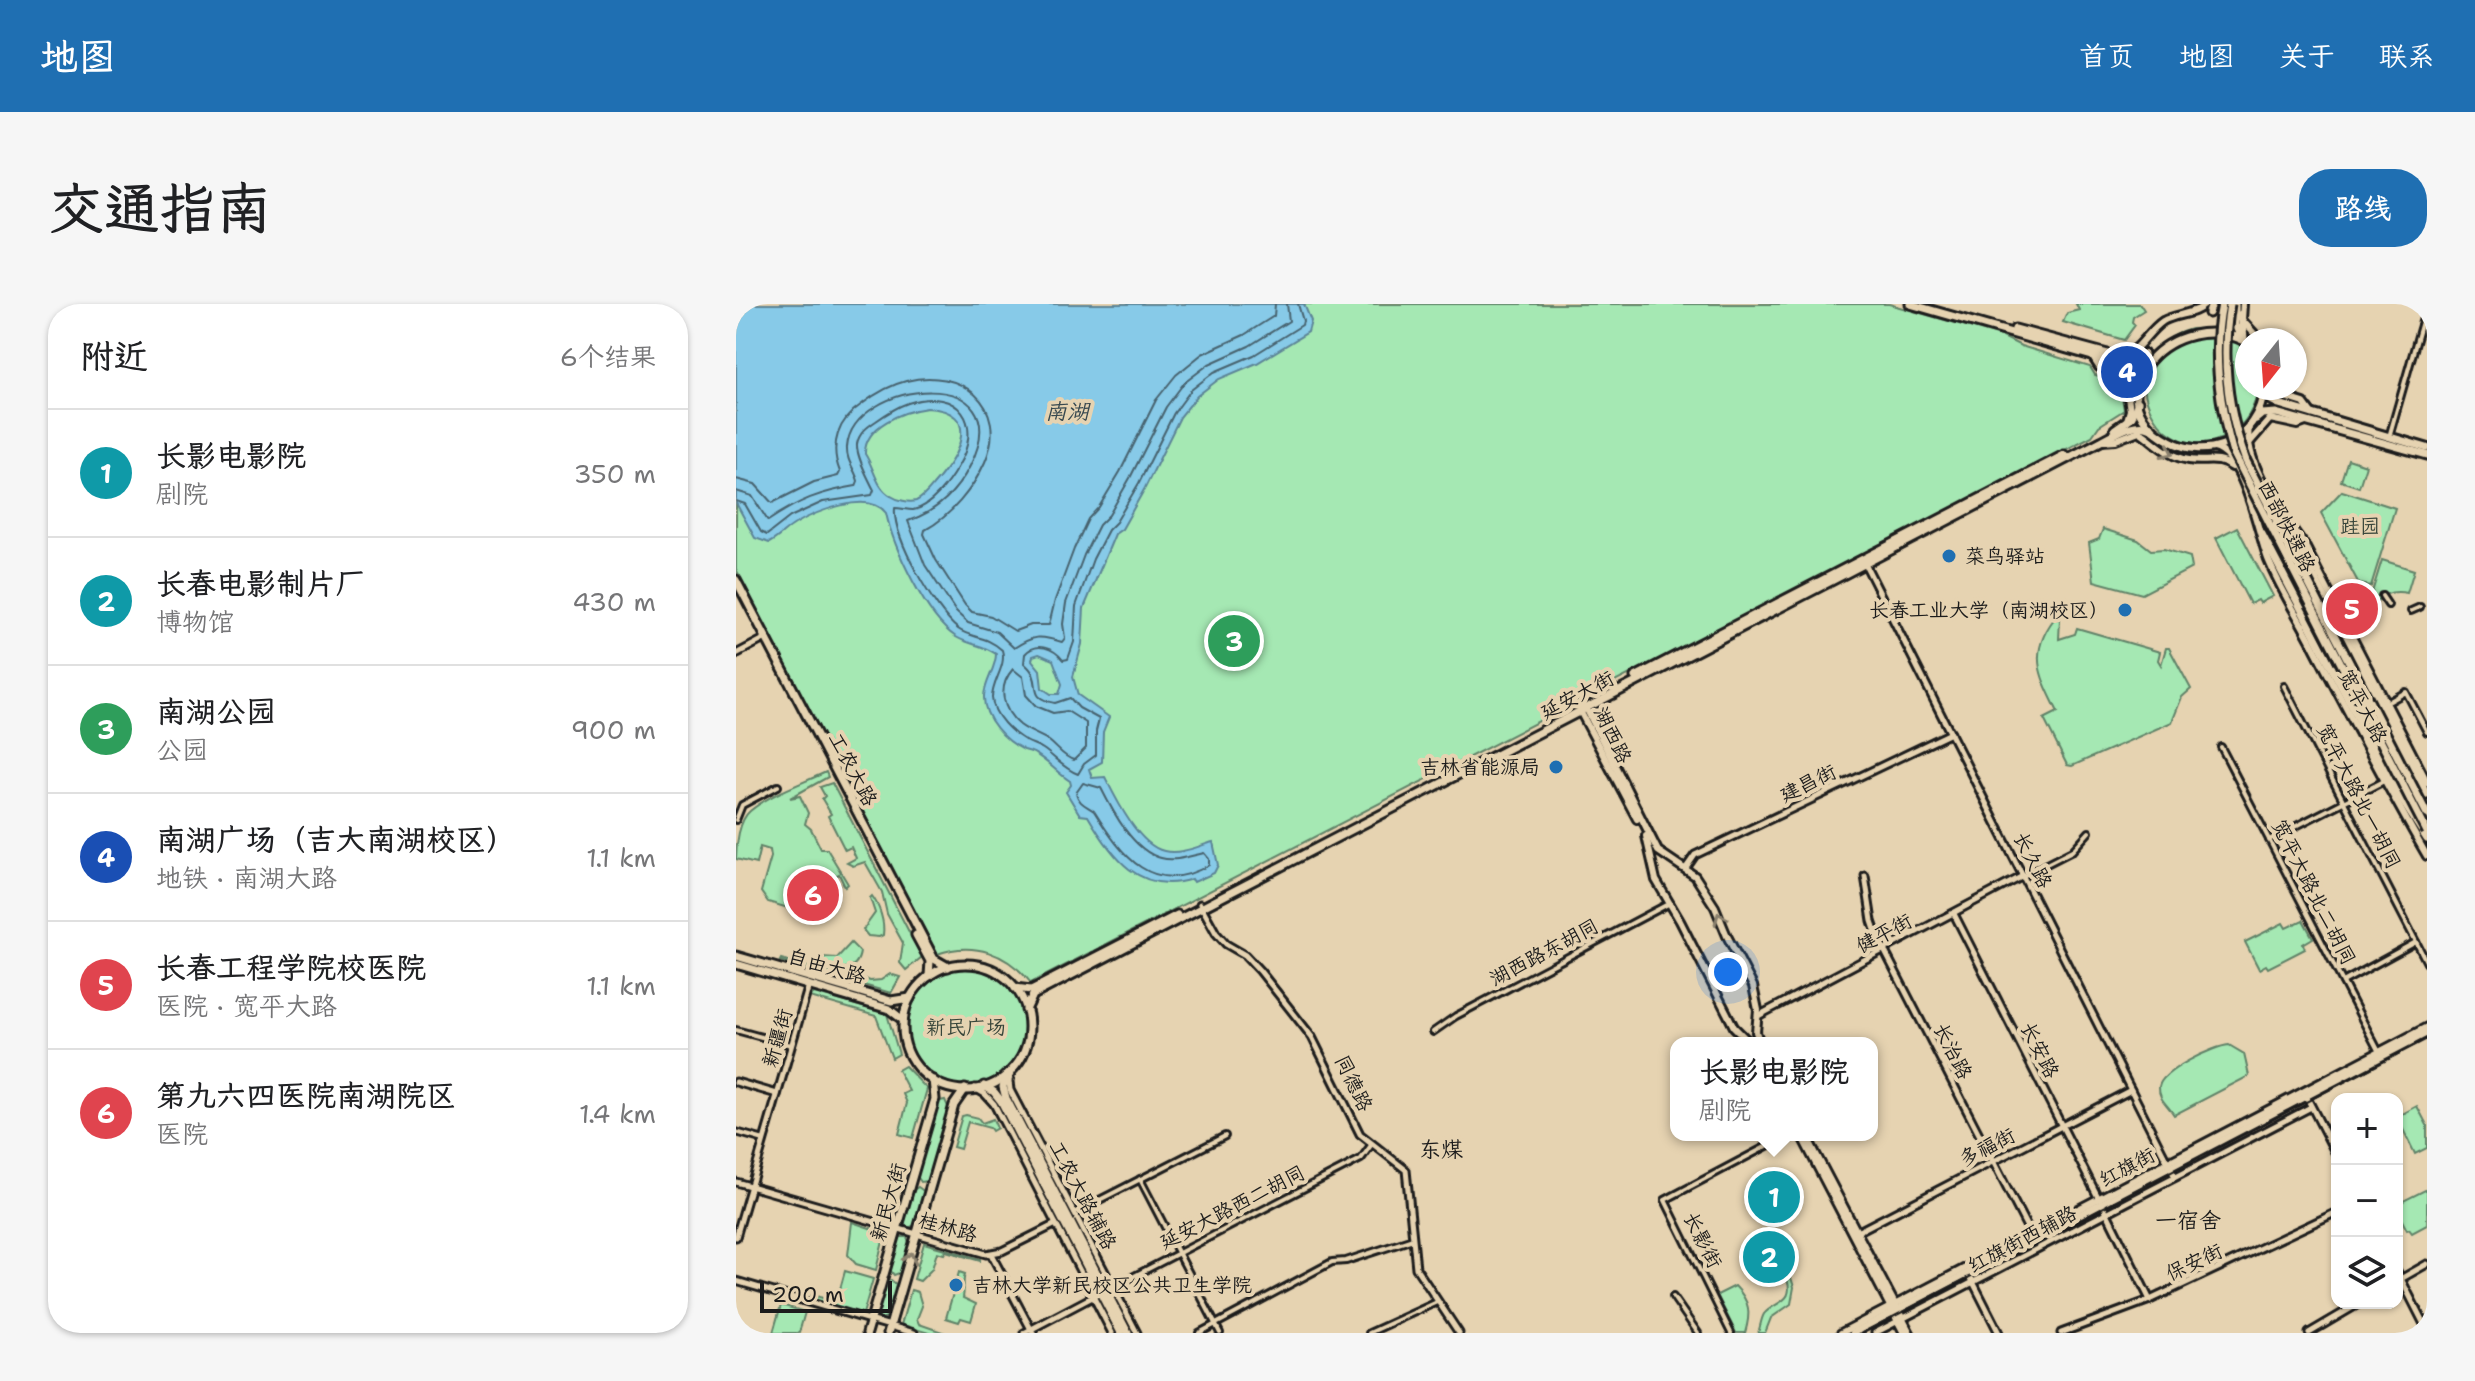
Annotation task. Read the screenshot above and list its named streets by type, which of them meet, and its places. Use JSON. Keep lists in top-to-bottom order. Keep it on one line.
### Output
{"streets":{"main road":["西部快速路","延安大街","宽平大路","湖西路","工农大路","自由大路","红旗街","新民大街"],"street":["建昌街","宽平大路北一胡同","长久路","宽平大路北二胡同","健平街","湖西路东胡同","新疆街","长安路","长治路","同德路","多福街","工农大路辅路","延安大路西二胡同","桂林路","红旗街西辅路","长影街","保安街"]},"crossings":[["延安大街","湖西路"],["延安大街","工农大路"],["延安大街","长久路"],["延安大街","自由大路"],["延安大街","同德路"],["延安大街","工农大路辅路"],["延安大街","新民大街"],["湖西路","建昌街"],["湖西路","健平街"],["湖西路","湖西路东胡同"],["工农大路","自由大路"],["工农大路","工农大路辅路"],["工农大路","新民大街"],["建昌街","长久路"],["长久路","健平街"],["长久路","多福街"],["长久路","红旗街"],["长久路","红旗街西辅路"],["宽平大路北二胡同","红旗街"],["健平街","长安路"],["健平街","长治路"],["自由大路","新疆街"],["自由大路","工农大路辅路"],["自由大路","新民大街"],["新疆街","桂林路"],["长安路","多福街"],["长安路","红旗街"],["长安路","红旗街西辅路"],["长安路","保安街"],["长治路","多福街"],["长治路","红旗街"],["同德路","延安大路西二胡同"],["工农大路辅路","新民大街"],["工农大路辅路","延安大路西二胡同"],["工农大路辅路","桂林路"],["新民大街","桂林路"]],"districts":["东煤","一宿舍"],"water":["南湖"],"parks":["跬园","新民广场"],"places":["菜鸟驿站","长春工业大学（南湖校区）","吉林省能源局","吉林大学新民校区公共卫生学院"],"scale_bar":"200 m","north":"bottom","page":{"header":"地图","nav":["首页","地图","关于","联系"],"buttons":"路线","title":"交通指南","heading":["附近","6个结果"],"pins":["4","5","3","6","1","2"],"list":[{"mark":"1","name":"长影电影院","note":"剧院","value":"350 m"},{"mark":"2","name":"长春电影制片厂","note":"博物馆","value":"430 m"},{"mark":"3","name":"南湖公园","note":"公园","value":"900 m"},{"mark":"4","name":"南湖广场（吉大南湖校区）","note":"地铁 · 南湖大路","value":"1.1 km"},{"mark":"5","name":"长春工程学院校医院","note":"医院 · 宽平大路","value":"1.1 km"},{"mark":"6","name":"第九六四医院南湖院区","note":"医院","value":"1.4 km"}],"popup":["长影电影院","剧院"],"map_buttons":["+","−"],"scale":"200 m"}}
